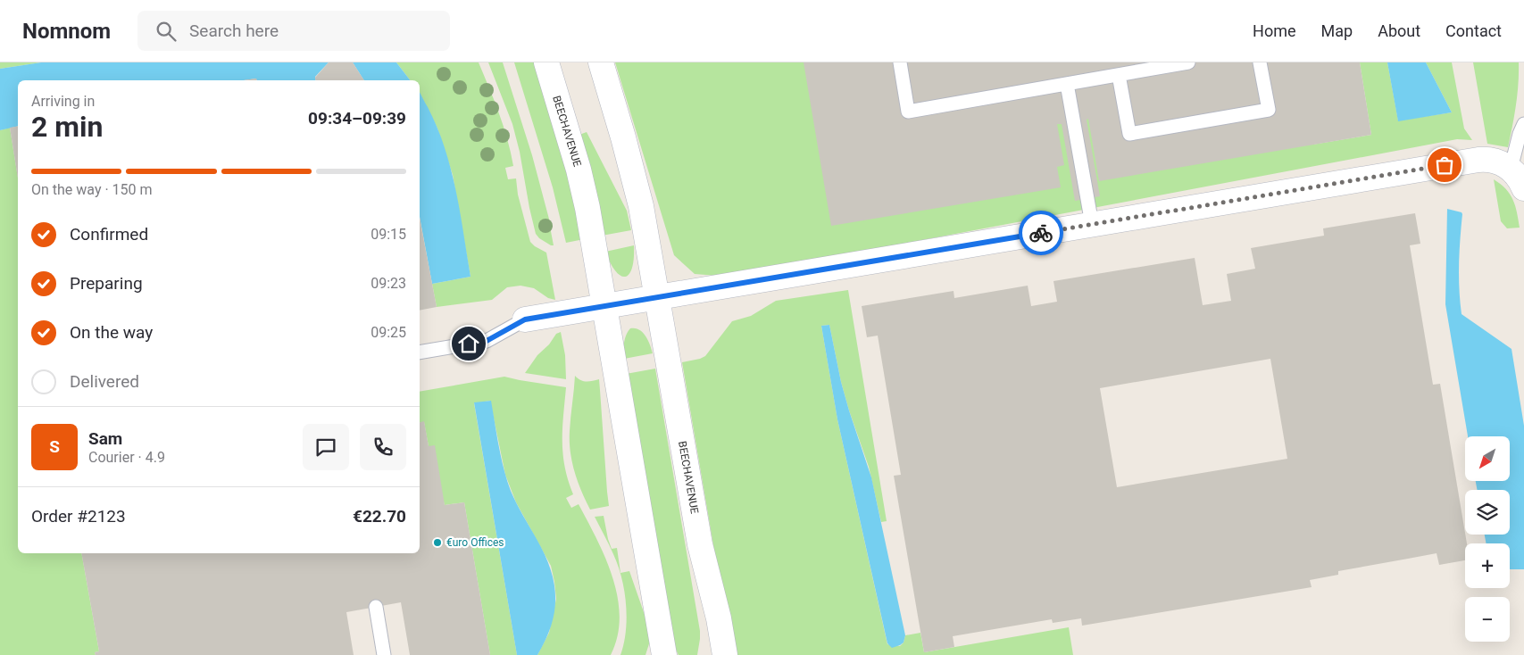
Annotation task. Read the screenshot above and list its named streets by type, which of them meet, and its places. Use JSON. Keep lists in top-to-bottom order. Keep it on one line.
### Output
{"streets":{"street":["BEECHAVENUE"]},"places":["€uro Offices"],"north":"bottom left","page":{"header":"Nomnom","search":"Search here","nav":["Home","Map","About","Contact"],"heading":["2 min","Arriving in","09:34–09:39"],"panel":["Sam","Courier · 4.9","Order #2123","€22.70"],"bar":"On the way · 150 m","list":[["Confirmed","09:15"],["Preparing","09:23"],["On the way","09:25"],"Delivered"],"round":"S","map_buttons":["+","−"]}}
